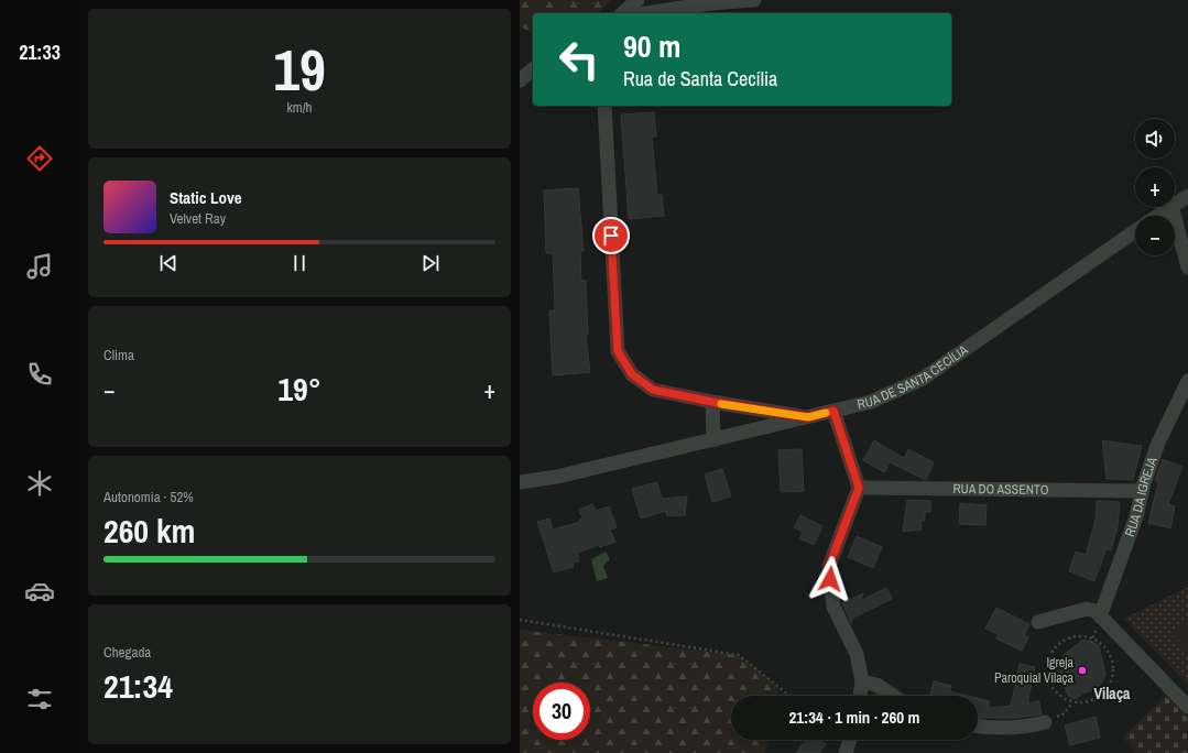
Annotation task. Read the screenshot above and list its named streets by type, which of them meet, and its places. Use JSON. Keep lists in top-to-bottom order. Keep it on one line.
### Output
{"streets":{"street":["RUA DE SANTA CECÍLIA","RUA DO ASSENTO","RUA DA IGREJA"]},"crossings":[["RUA DO ASSENTO","RUA DA IGREJA"]],"districts":["Vilaça"],"places":["Igreja Paroquial Vilaça"],"page":{"tabs":"21:33","tile":[["19","km/h"],"Clima",["Autonomia · 52%","260 km"],["Chegada","21:34"]],"turn":["90 m","Rua de Santa Cecília"],"map_buttons":["+","−"],"song":["Static Love","Velvet Ray"],"heat":["−","19°","+"],"limit":"30","trip":"21:34 · 1 min · 260 m"}}
